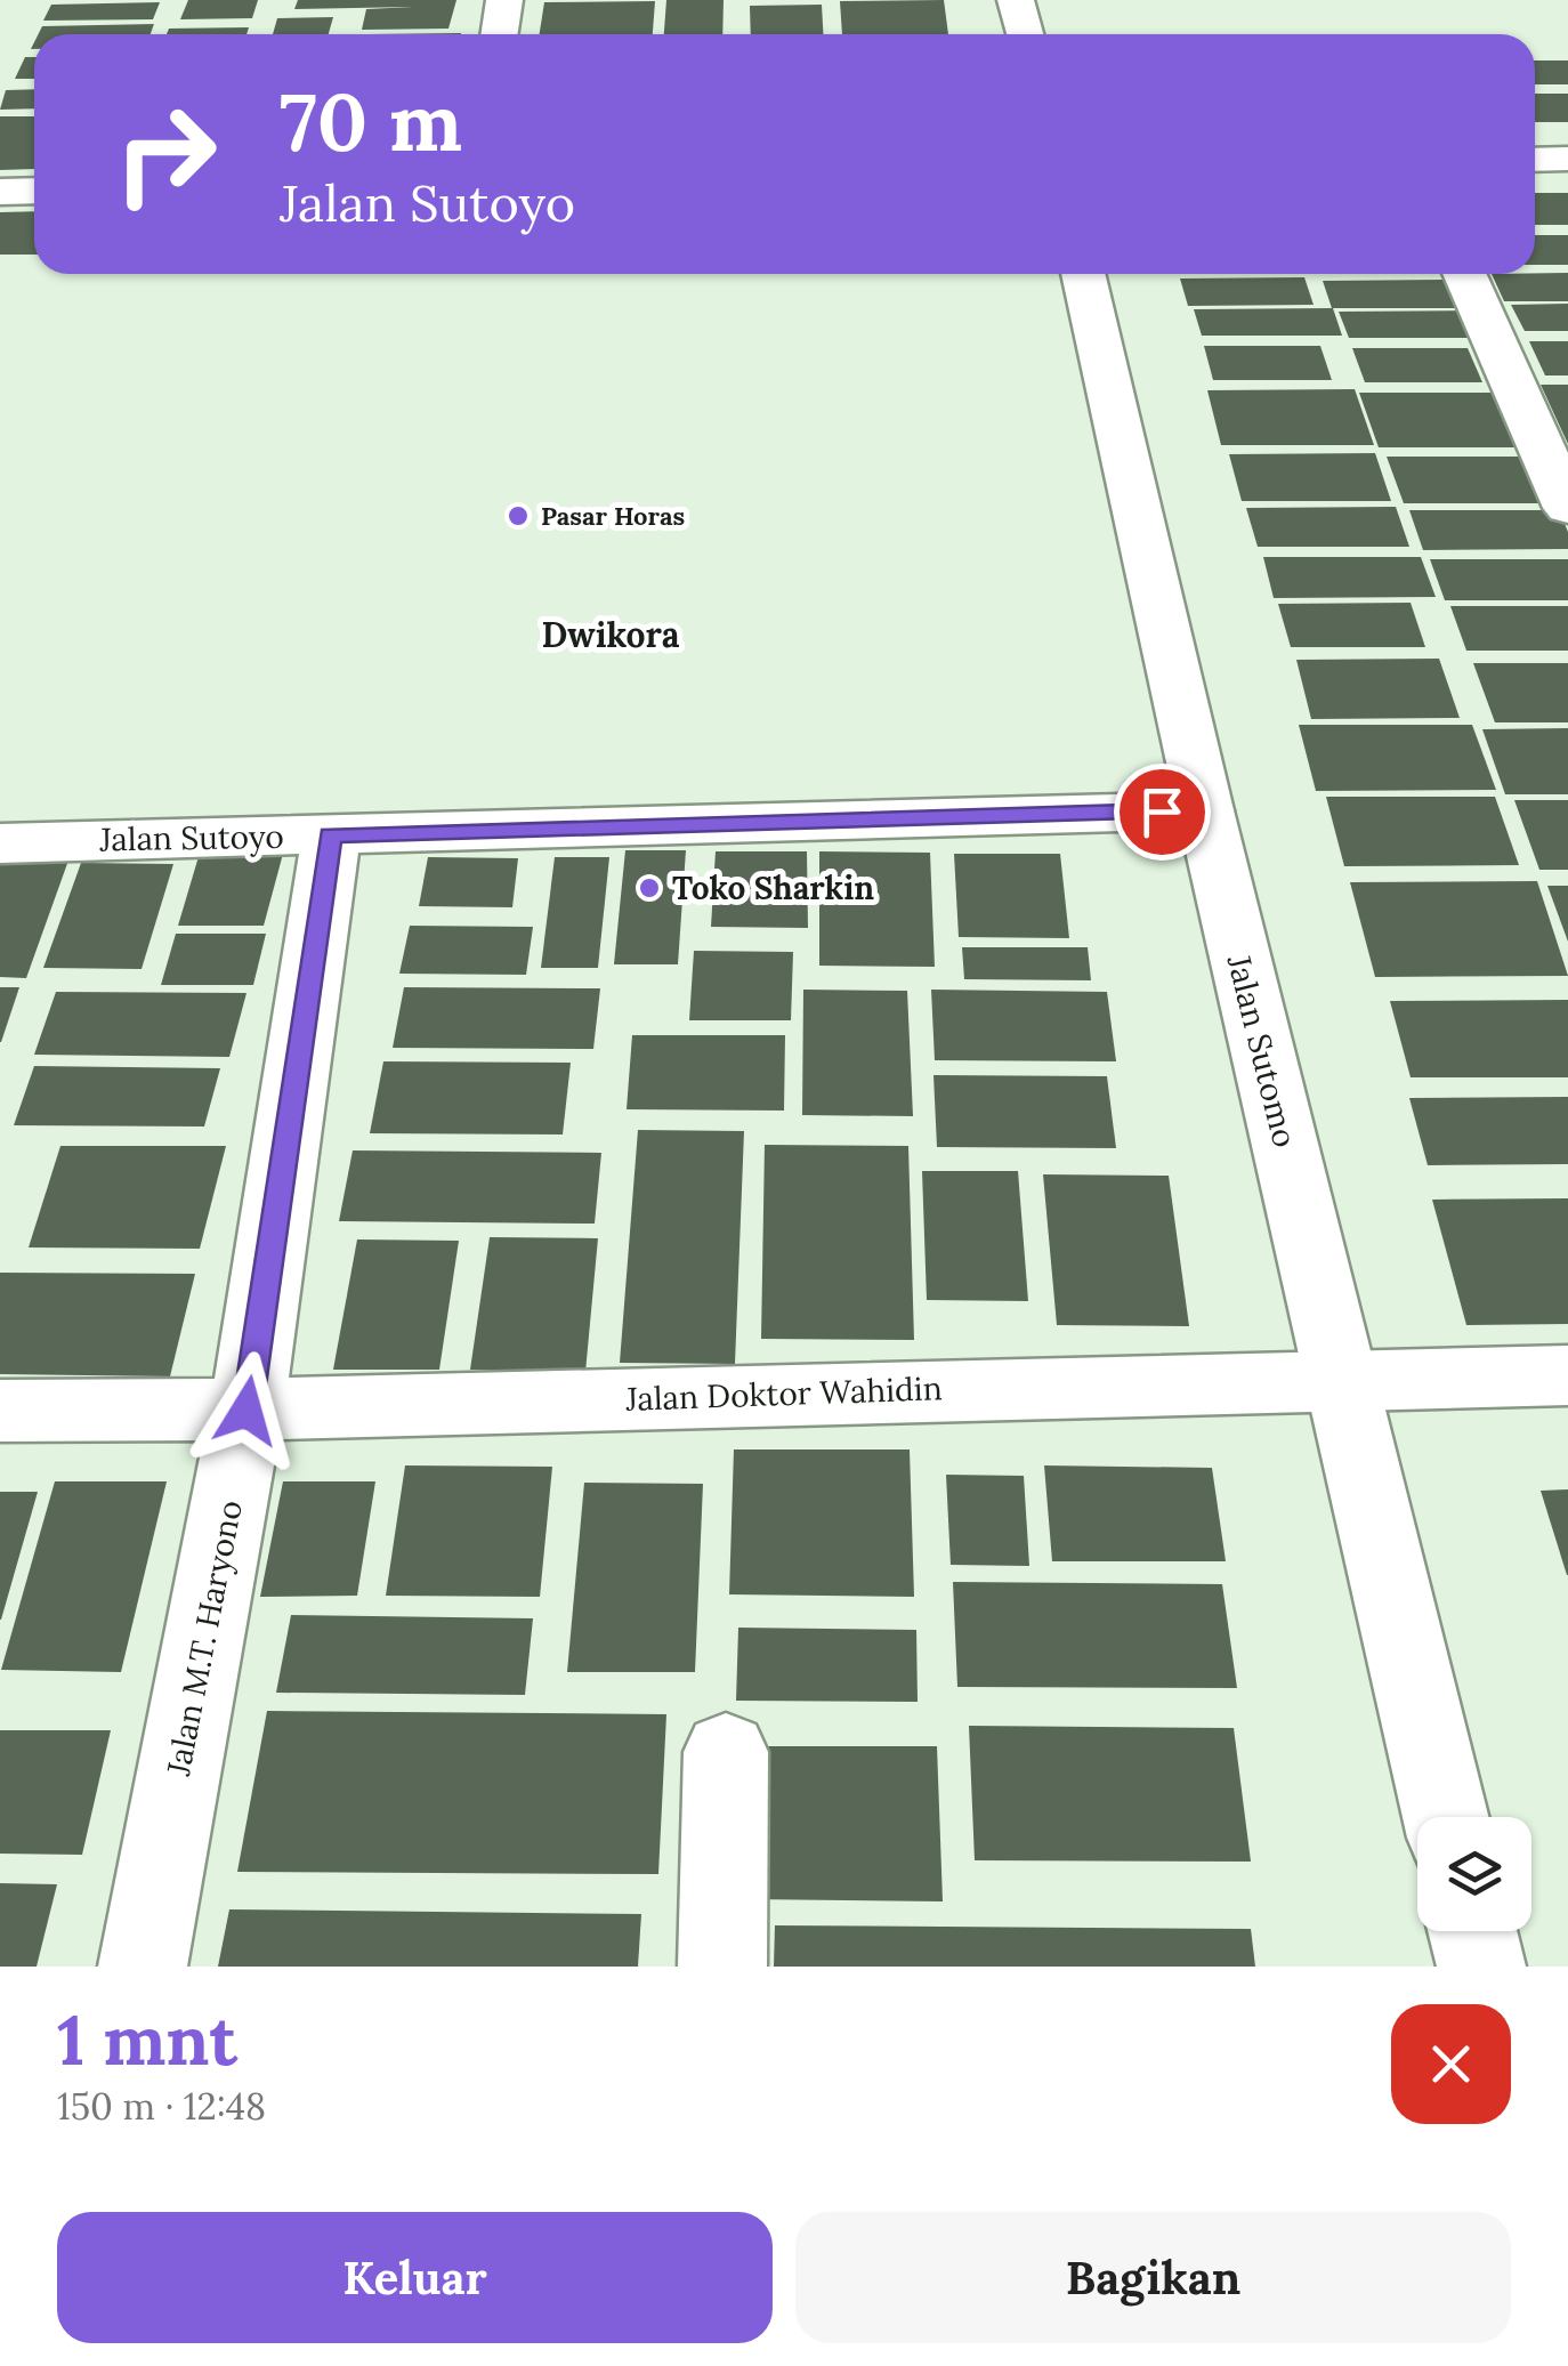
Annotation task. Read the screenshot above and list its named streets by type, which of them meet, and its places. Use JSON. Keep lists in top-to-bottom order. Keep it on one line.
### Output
{"streets":{"street":["Jalan Sutoyo","Jalan Sutomo","Jalan Doktor Wahidin","Jalan M.T. Haryono"]},"crossings":[["Jalan Sutoyo","Jalan Sutomo"],["Jalan Sutoyo","Jalan M.T. Haryono"],["Jalan Sutomo","Jalan Doktor Wahidin"],["Jalan Doktor Wahidin","Jalan M.T. Haryono"]],"districts":["Dwikora"],"places":["Pasar Horas","Toko Sharkin"],"page":{"turn":["70 m","Jalan Sutoyo"],"heading":["1 mnt","150 m · 12:48"],"buttons":["Keluar","Bagikan"]}}
